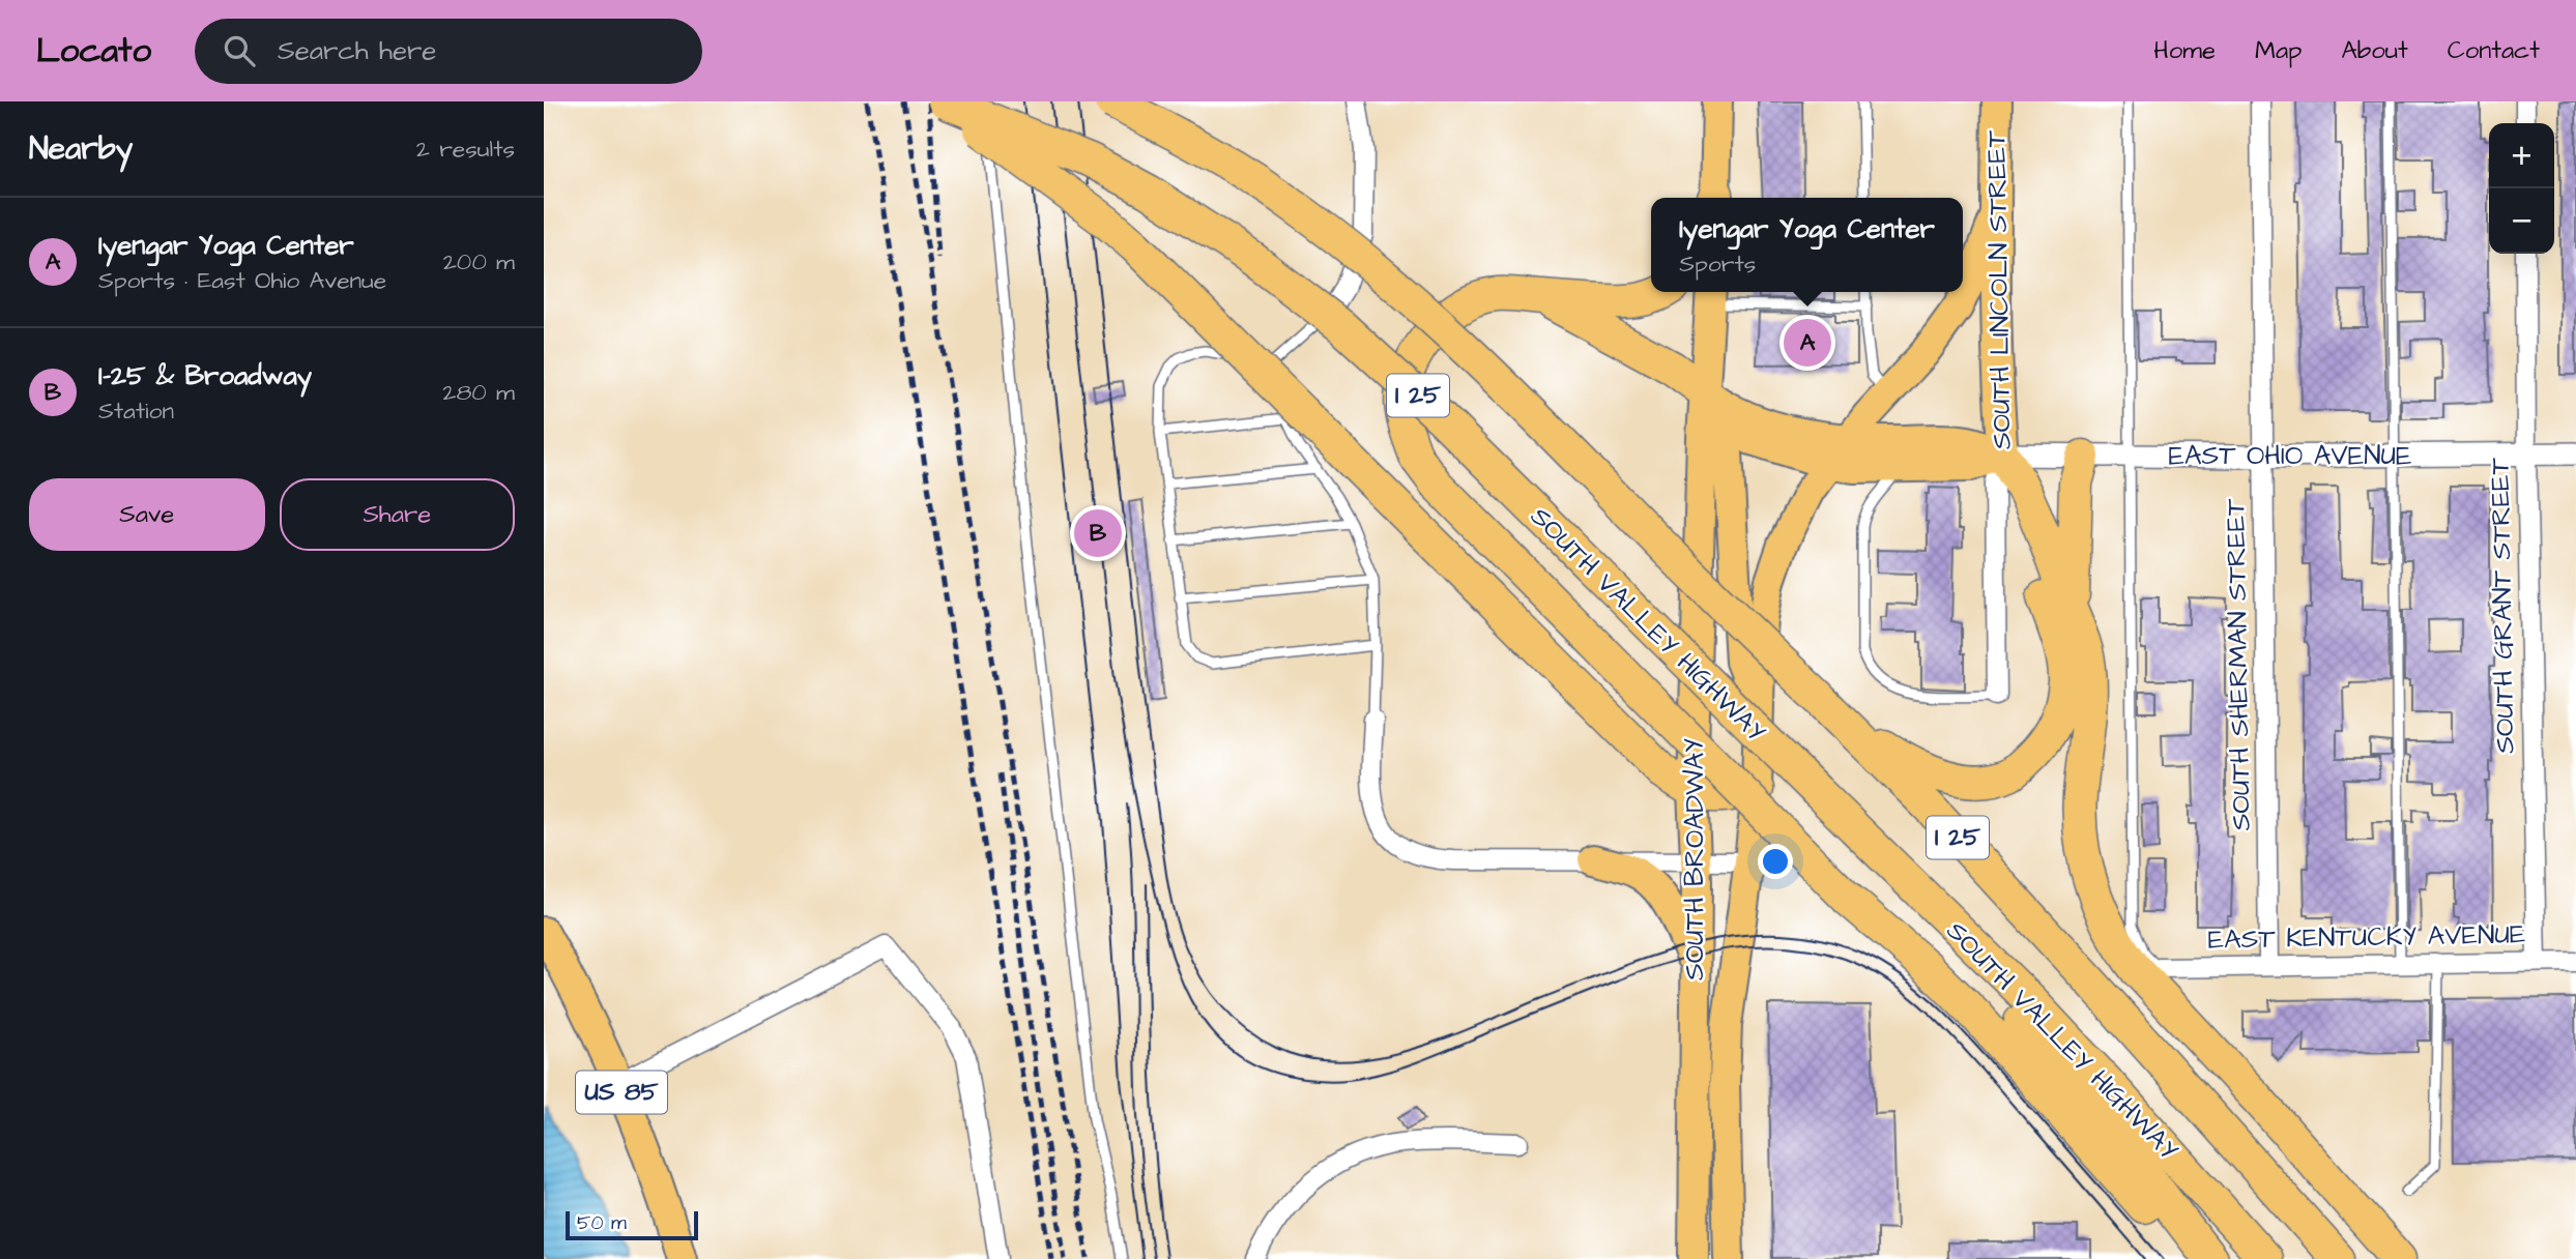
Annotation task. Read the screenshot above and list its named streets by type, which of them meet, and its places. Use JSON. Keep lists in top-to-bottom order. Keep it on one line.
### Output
{"streets":{"highway":["I 25","SOUTH VALLEY HIGHWAY"],"main road":["SOUTH LINCOLN STREET","EAST OHIO AVENUE","SOUTH BROADWAY","US 85"],"street":["SOUTH GRANT STREET","SOUTH SHERMAN STREET","EAST KENTUCKY AVENUE"]},"crossings":[["SOUTH LINCOLN STREET","EAST OHIO AVENUE"],["SOUTH LINCOLN STREET","SOUTH BROADWAY"],["EAST OHIO AVENUE","SOUTH GRANT STREET"],["EAST OHIO AVENUE","SOUTH SHERMAN STREET"],["EAST OHIO AVENUE","SOUTH BROADWAY"],["SOUTH GRANT STREET","EAST KENTUCKY AVENUE"],["SOUTH SHERMAN STREET","EAST KENTUCKY AVENUE"]],"scale_bar":"50 m","page":{"header":"Locato","search":"Search here","nav":["Home","Map","About","Contact"],"heading":["Nearby","2 results"],"map_buttons":["+","−"],"list":[{"mark":"A","name":"Iyengar Yoga Center","note":"Sports · East Ohio Avenue","value":"200 m"},{"mark":"B","name":"I-25 & Broadway","note":"Station","value":"280 m"}],"popup":["Iyengar Yoga Center","Sports"],"pins":["A","B"],"buttons":["Save","Share"],"scale":"50 m"}}
